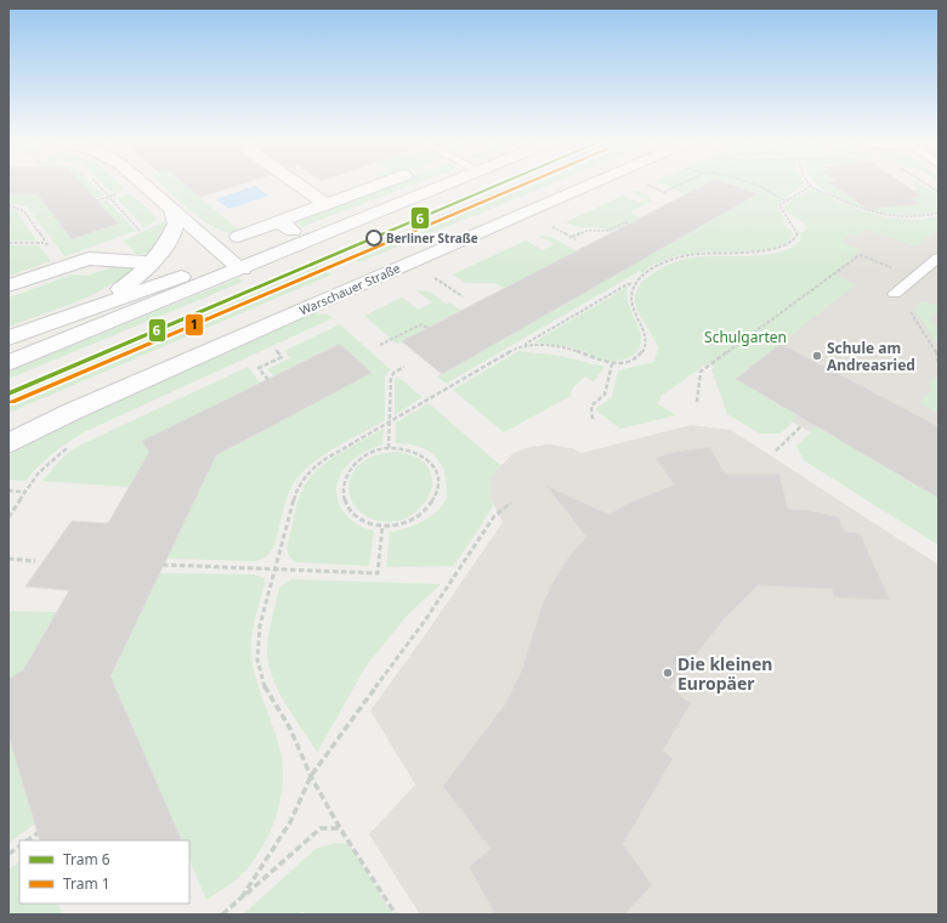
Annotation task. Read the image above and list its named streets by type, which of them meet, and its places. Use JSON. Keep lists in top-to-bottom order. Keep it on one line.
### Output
{"streets":{"street":["Warschauer Straße"]},"parks":["Schulgarten"],"places":["Berliner Straße","Schule am Andreasried","Die kleinen Europäer"],"lines":["tram line 6","tram line 1"],"legend":["Tram 6","Tram 1"]}
